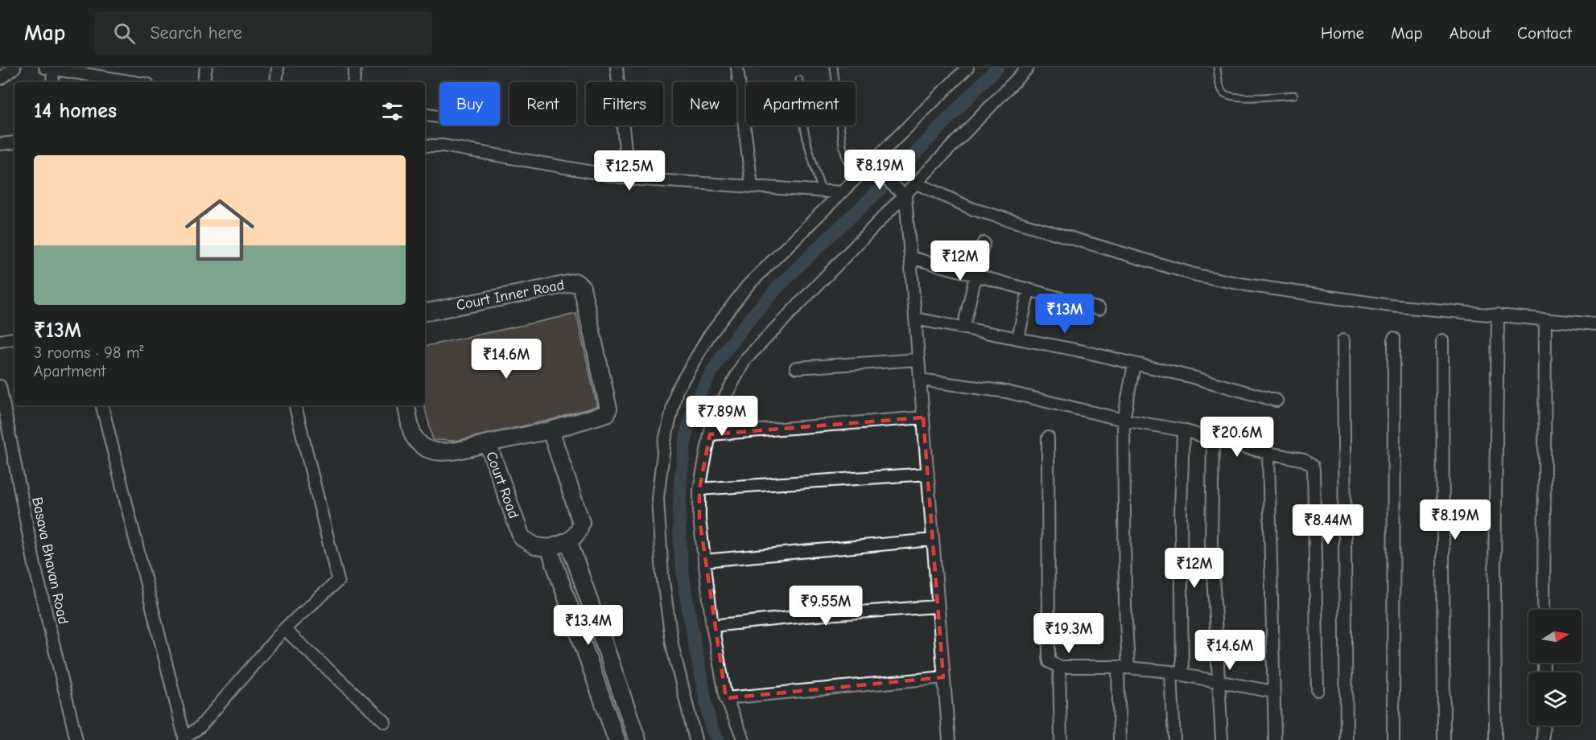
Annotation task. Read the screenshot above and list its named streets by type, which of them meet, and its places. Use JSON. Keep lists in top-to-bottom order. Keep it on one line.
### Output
{"streets":{"street":["Court Inner Road","Court Road","Basava Bhavan Road"]},"crossings":[["Court Inner Road","Court Road"]],"north":"right","page":{"header":"Map","search":"Search here","nav":["Home","Map","About","Contact"],"chip":["Buy","Rent","Filters","New","Apartment"],"heading":"14 homes","list":[{"name":"₹13M","note":"3 rooms · 98 m² · Apartment"}],"price":["₹8.19M","₹12.5M","₹12M","₹13M","₹14.6M","₹7.89M","₹20.6M","₹8.19M","₹8.44M","₹12M","₹9.55M","₹13.4M","₹19.3M","₹14.6M"]}}
